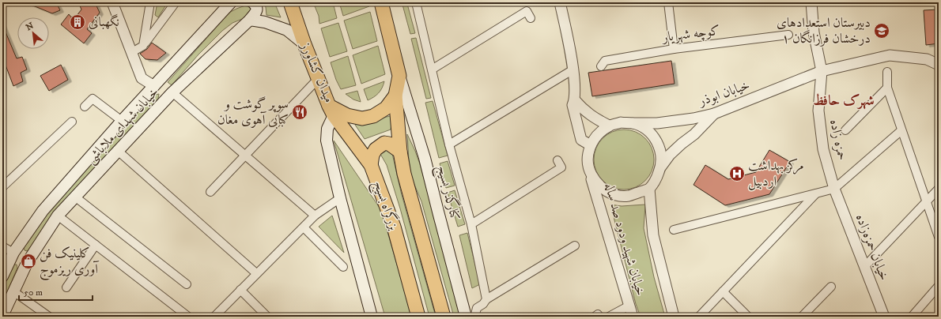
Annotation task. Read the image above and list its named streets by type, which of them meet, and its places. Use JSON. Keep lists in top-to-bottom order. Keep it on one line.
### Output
{"streets":{"highway":["میدان کشاورز","بزرگراه بسیج"],"main road":["خیابان شهدای ملاباشی","کنارگذر بسیج"],"street":["کوچه شهریار","خیابان ابوذر","حمزه زاده","خیابان شهید ودود صد ساله","خیابان حمزه‌زاده"]},"crossings":[["میدان کشاورز","کنارگذر بسیج"],["میدان کشاورز","بزرگراه بسیج"],["خیابان ابوذر","حمزه زاده"],["خیابان ابوذر","خیابان شهید ودود صد ساله"],["حمزه زاده","خیابان حمزه‌زاده"]],"districts":["شهرک حافظ"],"places":{"building":["نگهبانی"],"school or university":["دبیرستان استعدادهای درخشان فرزانگان ۱"],"restaurant":["سوپر گوشت و کبابی آهوی مغان"],"hospital":["مرکز بهداشت اردبیل"],"shop":["کلینیک فن آوری ریزموج"]},"scale_bar":"50 m","north":"top left"}
